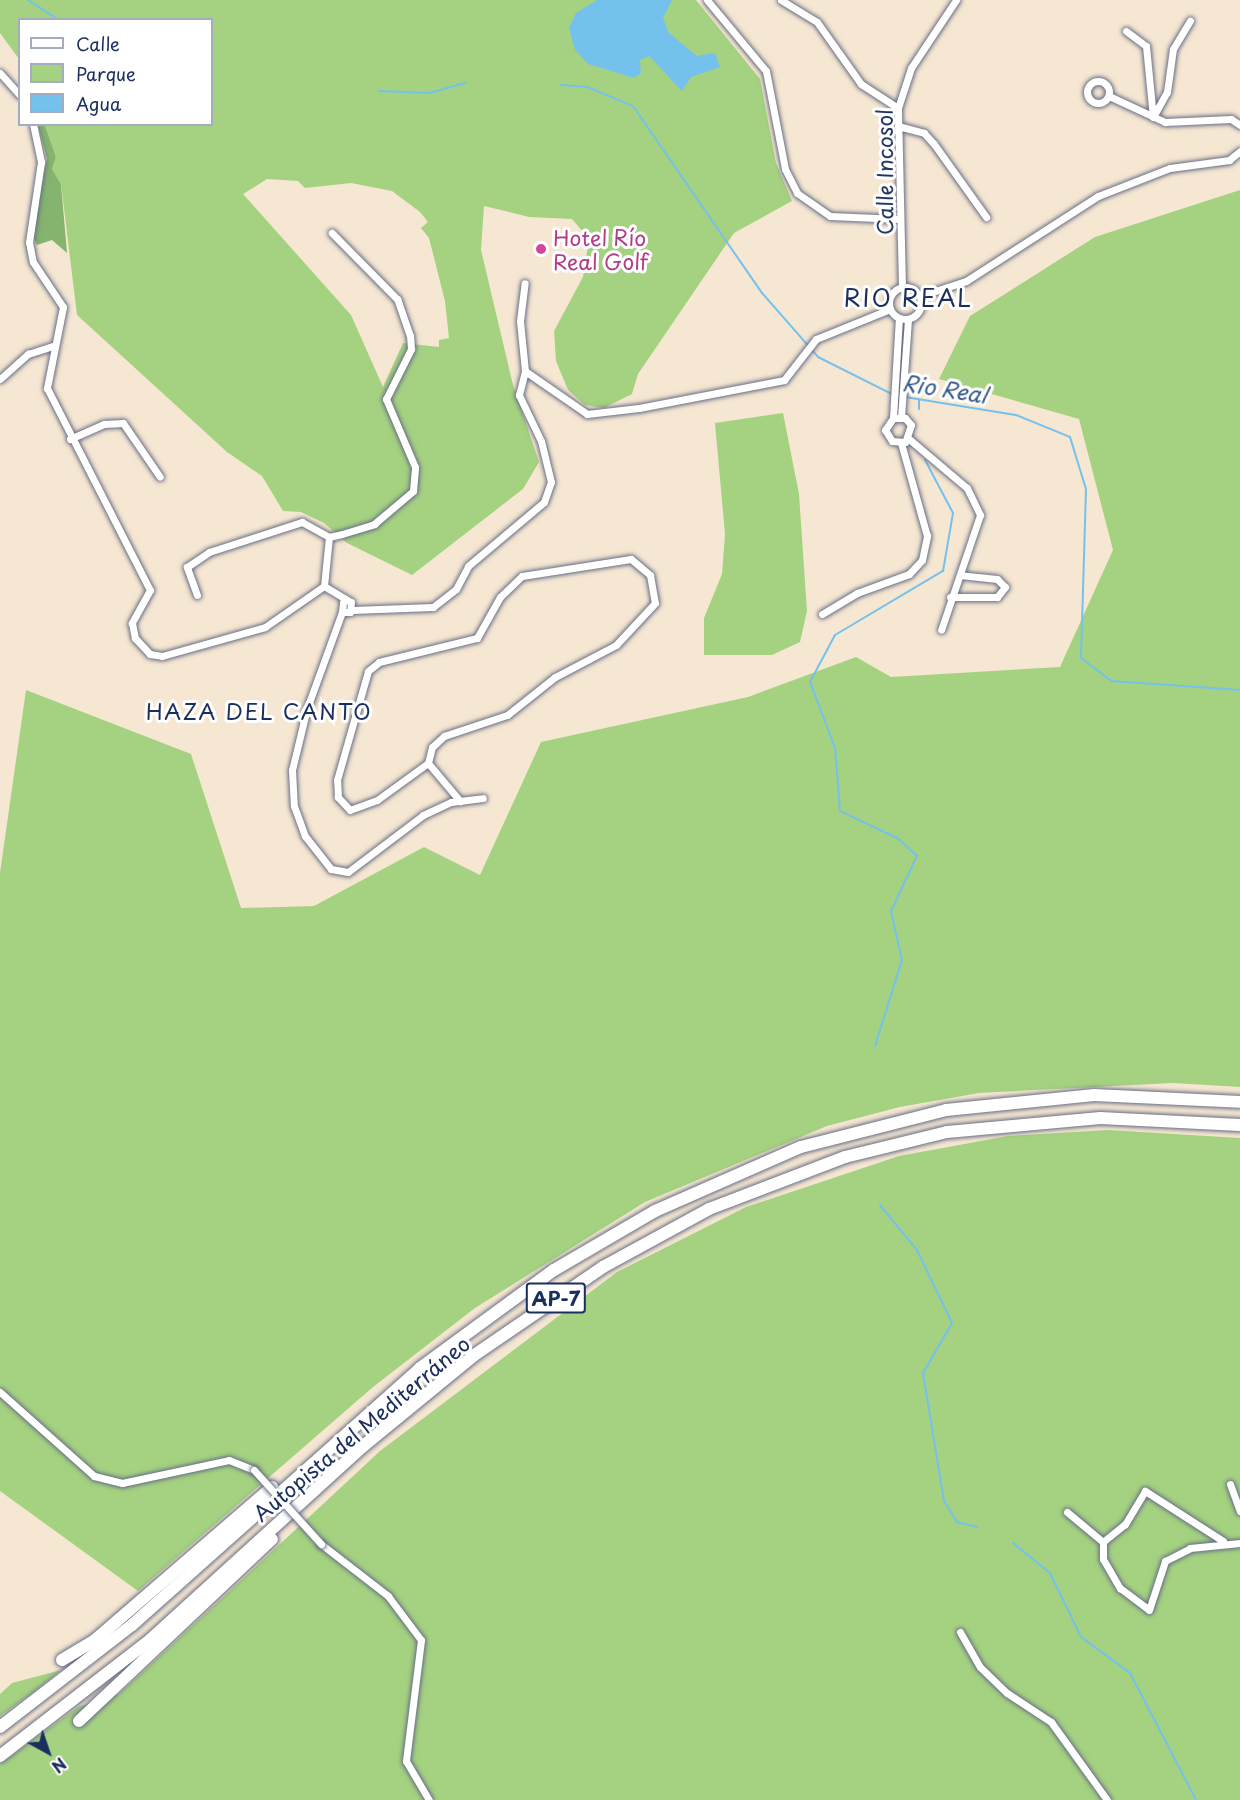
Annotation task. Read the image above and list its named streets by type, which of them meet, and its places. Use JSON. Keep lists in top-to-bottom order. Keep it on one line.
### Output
{"streets":{"highway":["AP-7","Autopista del Mediterráneo"],"street":["Calle Incosol"]},"districts":["RIO REAL","HAZA DEL CANTO"],"water":["Rio Real"],"places":["Hotel Río Real Golf"],"legend":["Calle","Parque","Agua"],"north":"bottom right"}
